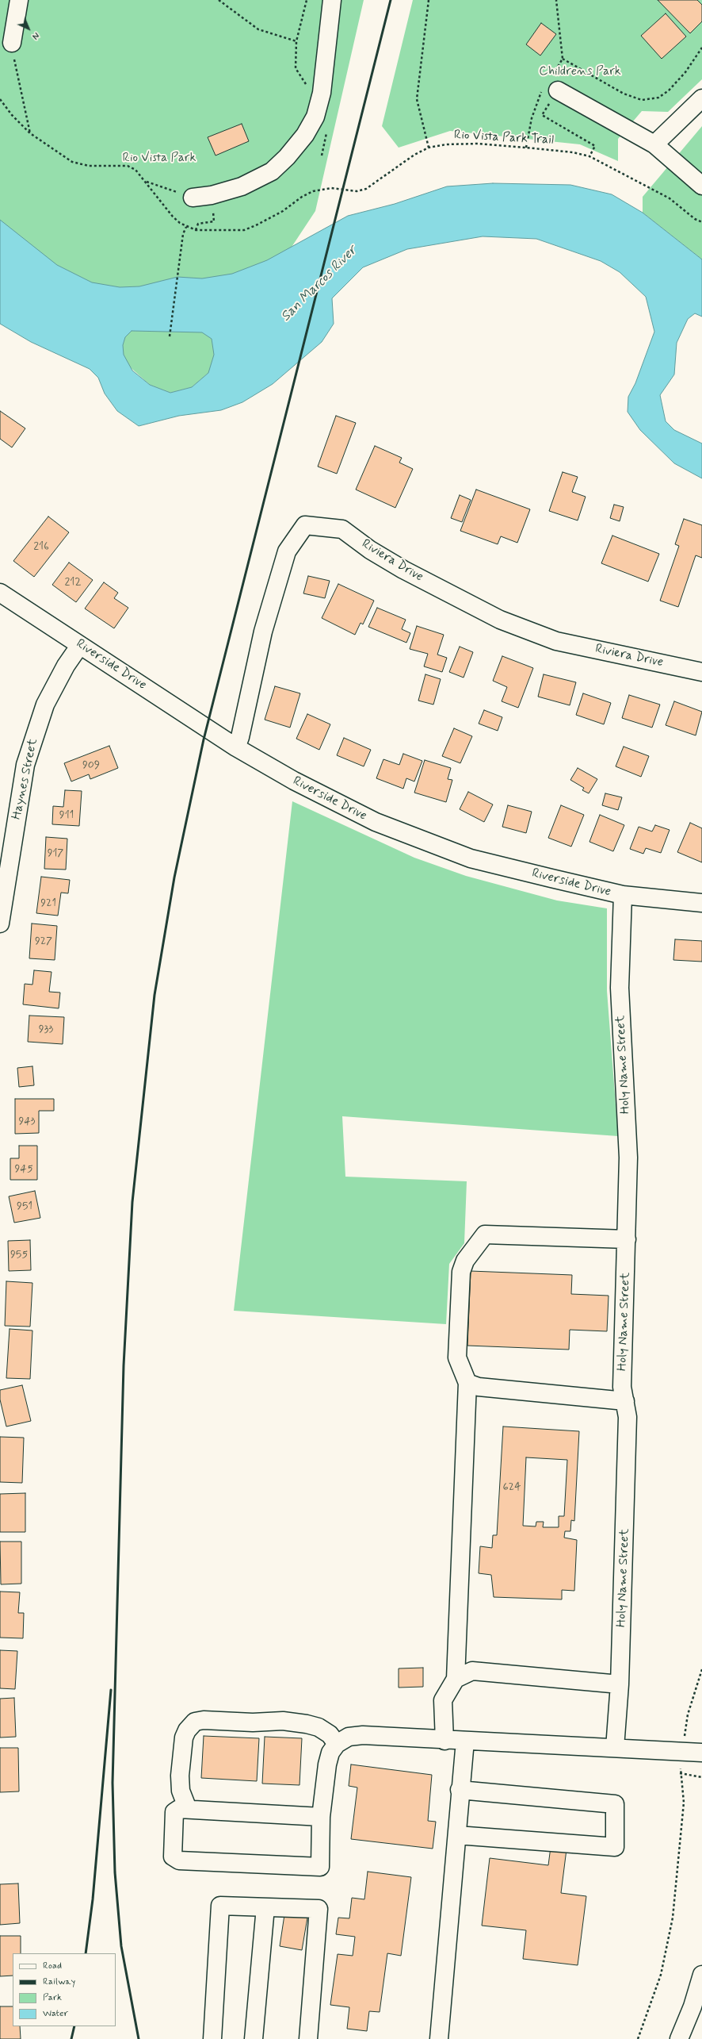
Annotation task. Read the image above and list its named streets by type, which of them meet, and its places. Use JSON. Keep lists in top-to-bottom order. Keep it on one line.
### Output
{"streets":{"street":["Riviera Drive","Riverside Drive","Haynes Street","Holy Name Street"],"path":["Rio Vista Park Trail"]},"crossings":[["Riviera Drive","Riverside Drive"],["Riverside Drive","Haynes Street"],["Riverside Drive","Holy Name Street"]],"water":["San Marcos River"],"parks":["Childrens Park","Rio Vista Park"],"house_numbers":["216","212","909","911","917","921","927","933","943","945","951","955","624"],"legend":["Road","Railway","Park","Water"],"north":"bottom right"}
